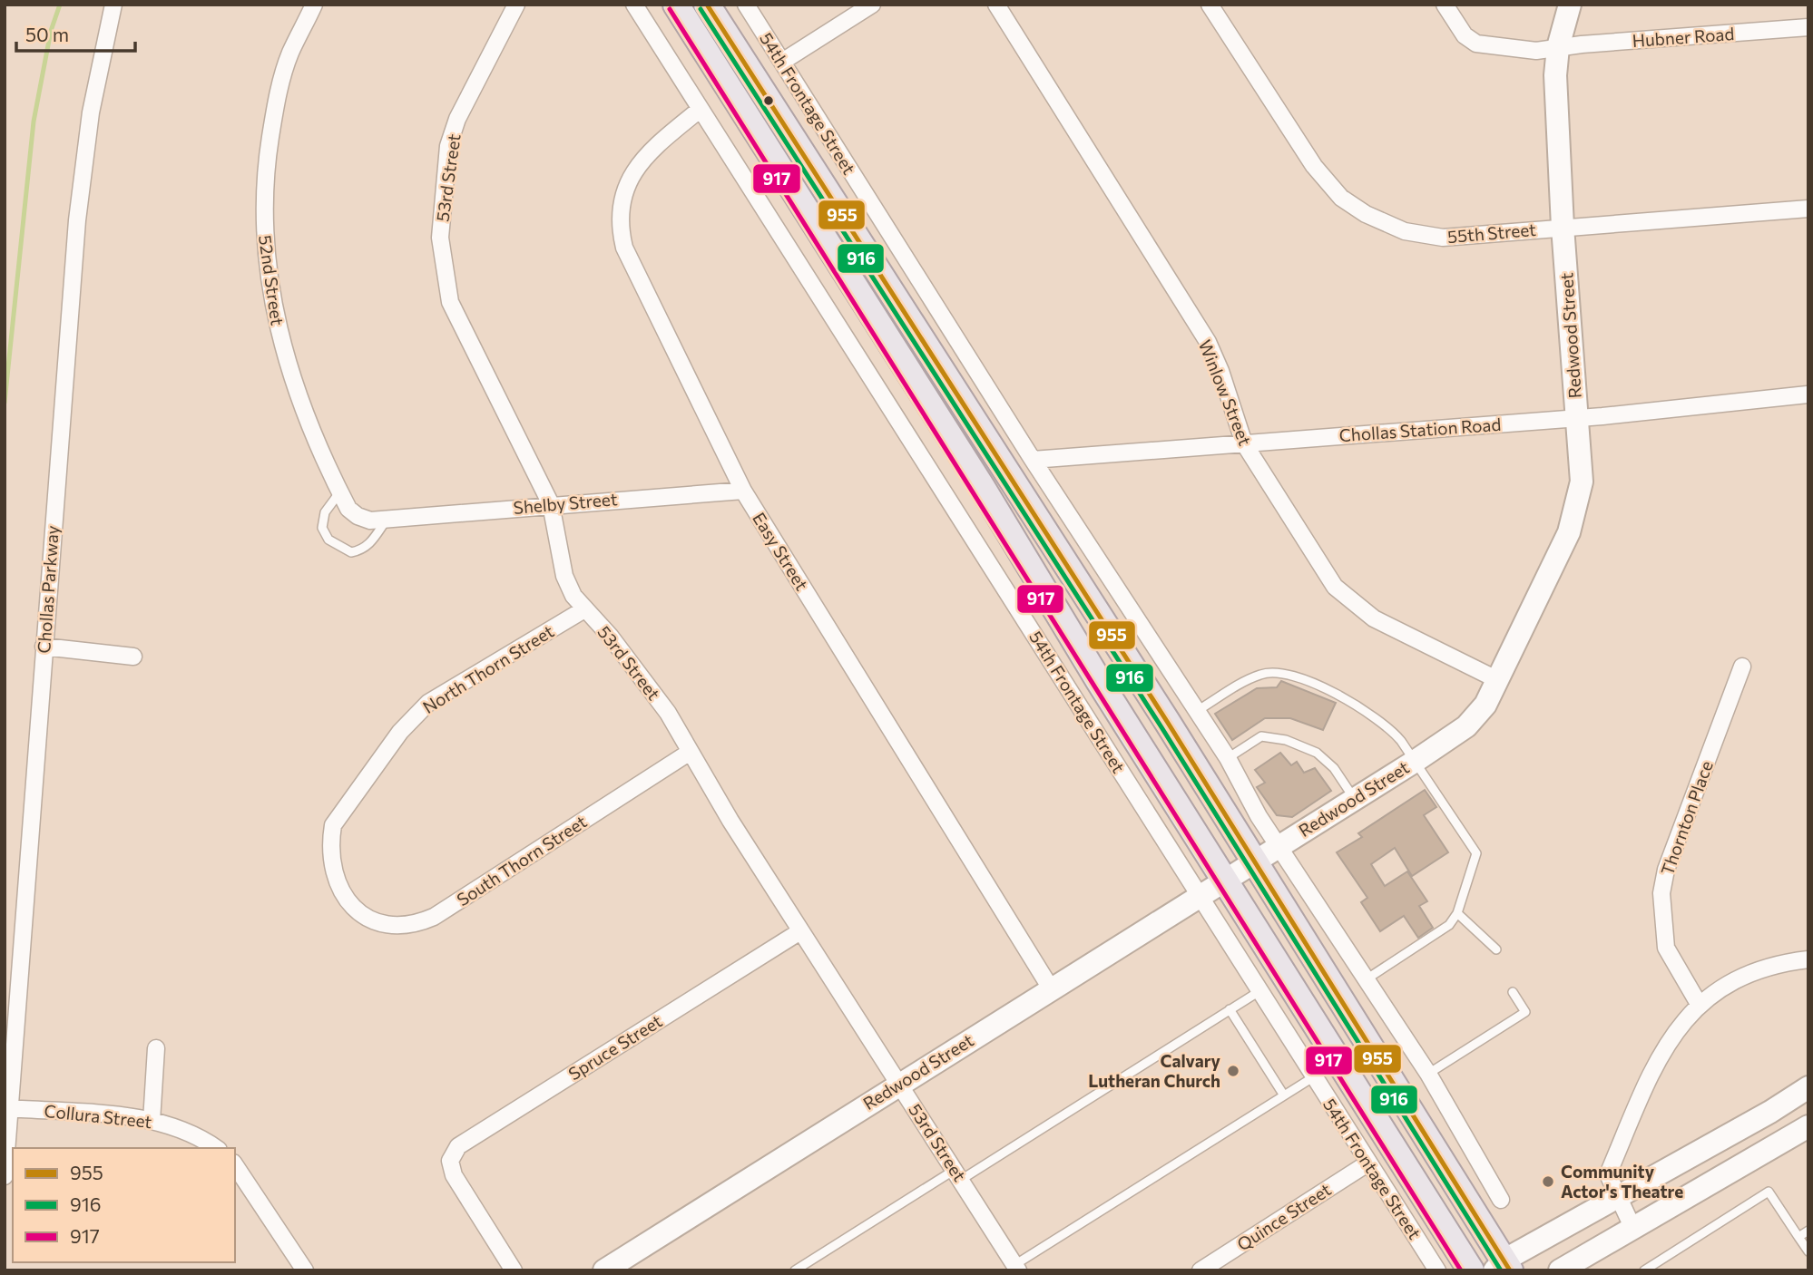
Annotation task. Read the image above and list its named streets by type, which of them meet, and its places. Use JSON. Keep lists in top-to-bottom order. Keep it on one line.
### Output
{"streets":{"street":["Hubner Road","54th Frontage Street","53rd Street","55th Street","52nd Street","Redwood Street","Winlow Street","Chollas Station Road","Shelby Street","Easy Street","Chollas Parkway","North Thorn Street","Thornton Place","South Thorn Street","Spruce Street","Collura Street","Quince Street"]},"crossings":[["Hubner Road","Redwood Street"],["54th Frontage Street","Redwood Street"],["54th Frontage Street","Chollas Station Road"],["54th Frontage Street","Easy Street"],["54th Frontage Street","Quince Street"],["53rd Street","Redwood Street"],["53rd Street","Shelby Street"],["53rd Street","North Thorn Street"],["53rd Street","South Thorn Street"],["53rd Street","Spruce Street"],["55th Street","Redwood Street"],["52nd Street","Shelby Street"],["Redwood Street","Winlow Street"],["Redwood Street","Chollas Station Road"],["Redwood Street","Easy Street"],["Winlow Street","Chollas Station Road"],["Shelby Street","Easy Street"],["Chollas Parkway","Collura Street"],["North Thorn Street","South Thorn Street"]],"places":["Calvary Lutheran Church","Community Actor's Theatre"],"lines":["transit line 955","transit line 916","transit line 917"],"legend":["955","916","917"],"scale_bar":"50 m"}
